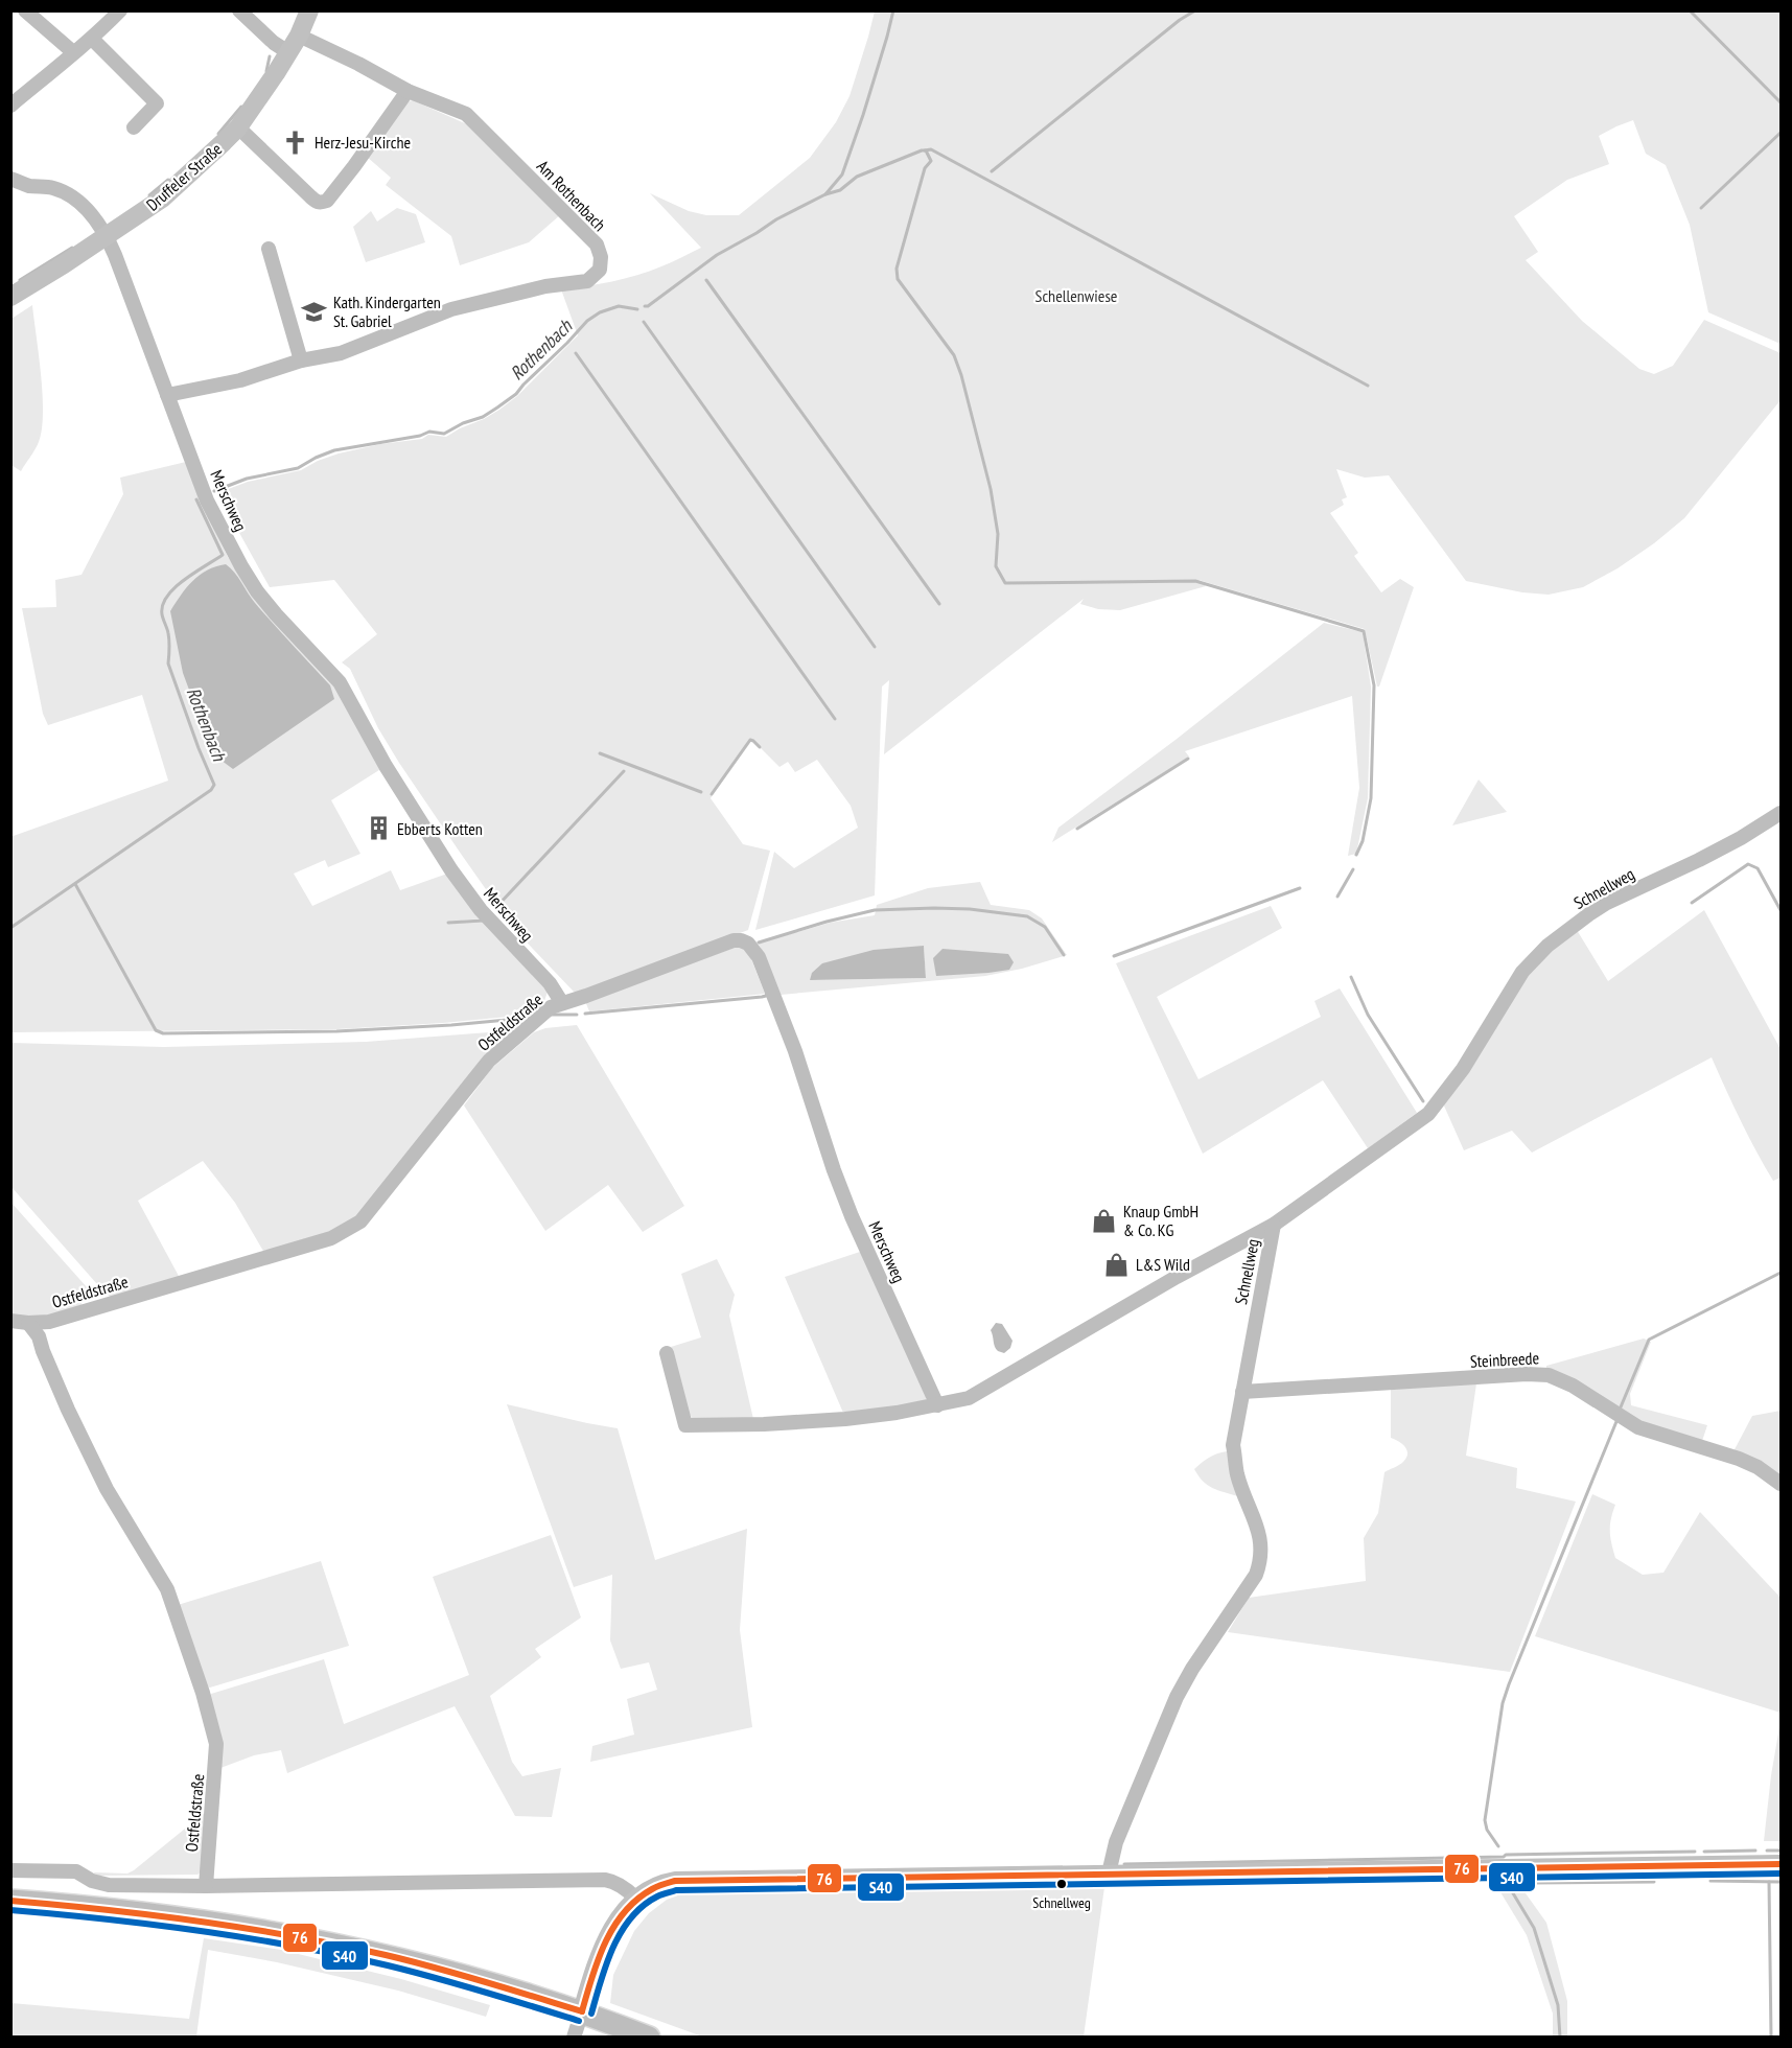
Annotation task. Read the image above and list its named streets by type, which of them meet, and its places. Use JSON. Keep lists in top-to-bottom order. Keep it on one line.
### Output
{"streets":{"main road":["Druffeler Straße"],"street":["Am Rothenbach","Merschweg","Schnellweg","Ostfeldstraße","Steinbreede"]},"crossings":[["Druffeler Straße","Am Rothenbach"],["Druffeler Straße","Merschweg"],["Am Rothenbach","Merschweg"],["Merschweg","Ostfeldstraße"],["Schnellweg","Steinbreede"]],"water":["Rothenbach"],"parks":["Schellenwiese"],"places":{"church":["Herz-Jesu-Kirche"],"school or university":["Kath. Kindergarten St. Gabriel"],"building":["Ebberts Kotten"],"shop":["Knaup GmbH & Co. KG","L&S Wild"],"other":["Schnellweg"]},"lines":["transit line 76","transit line S40"]}
